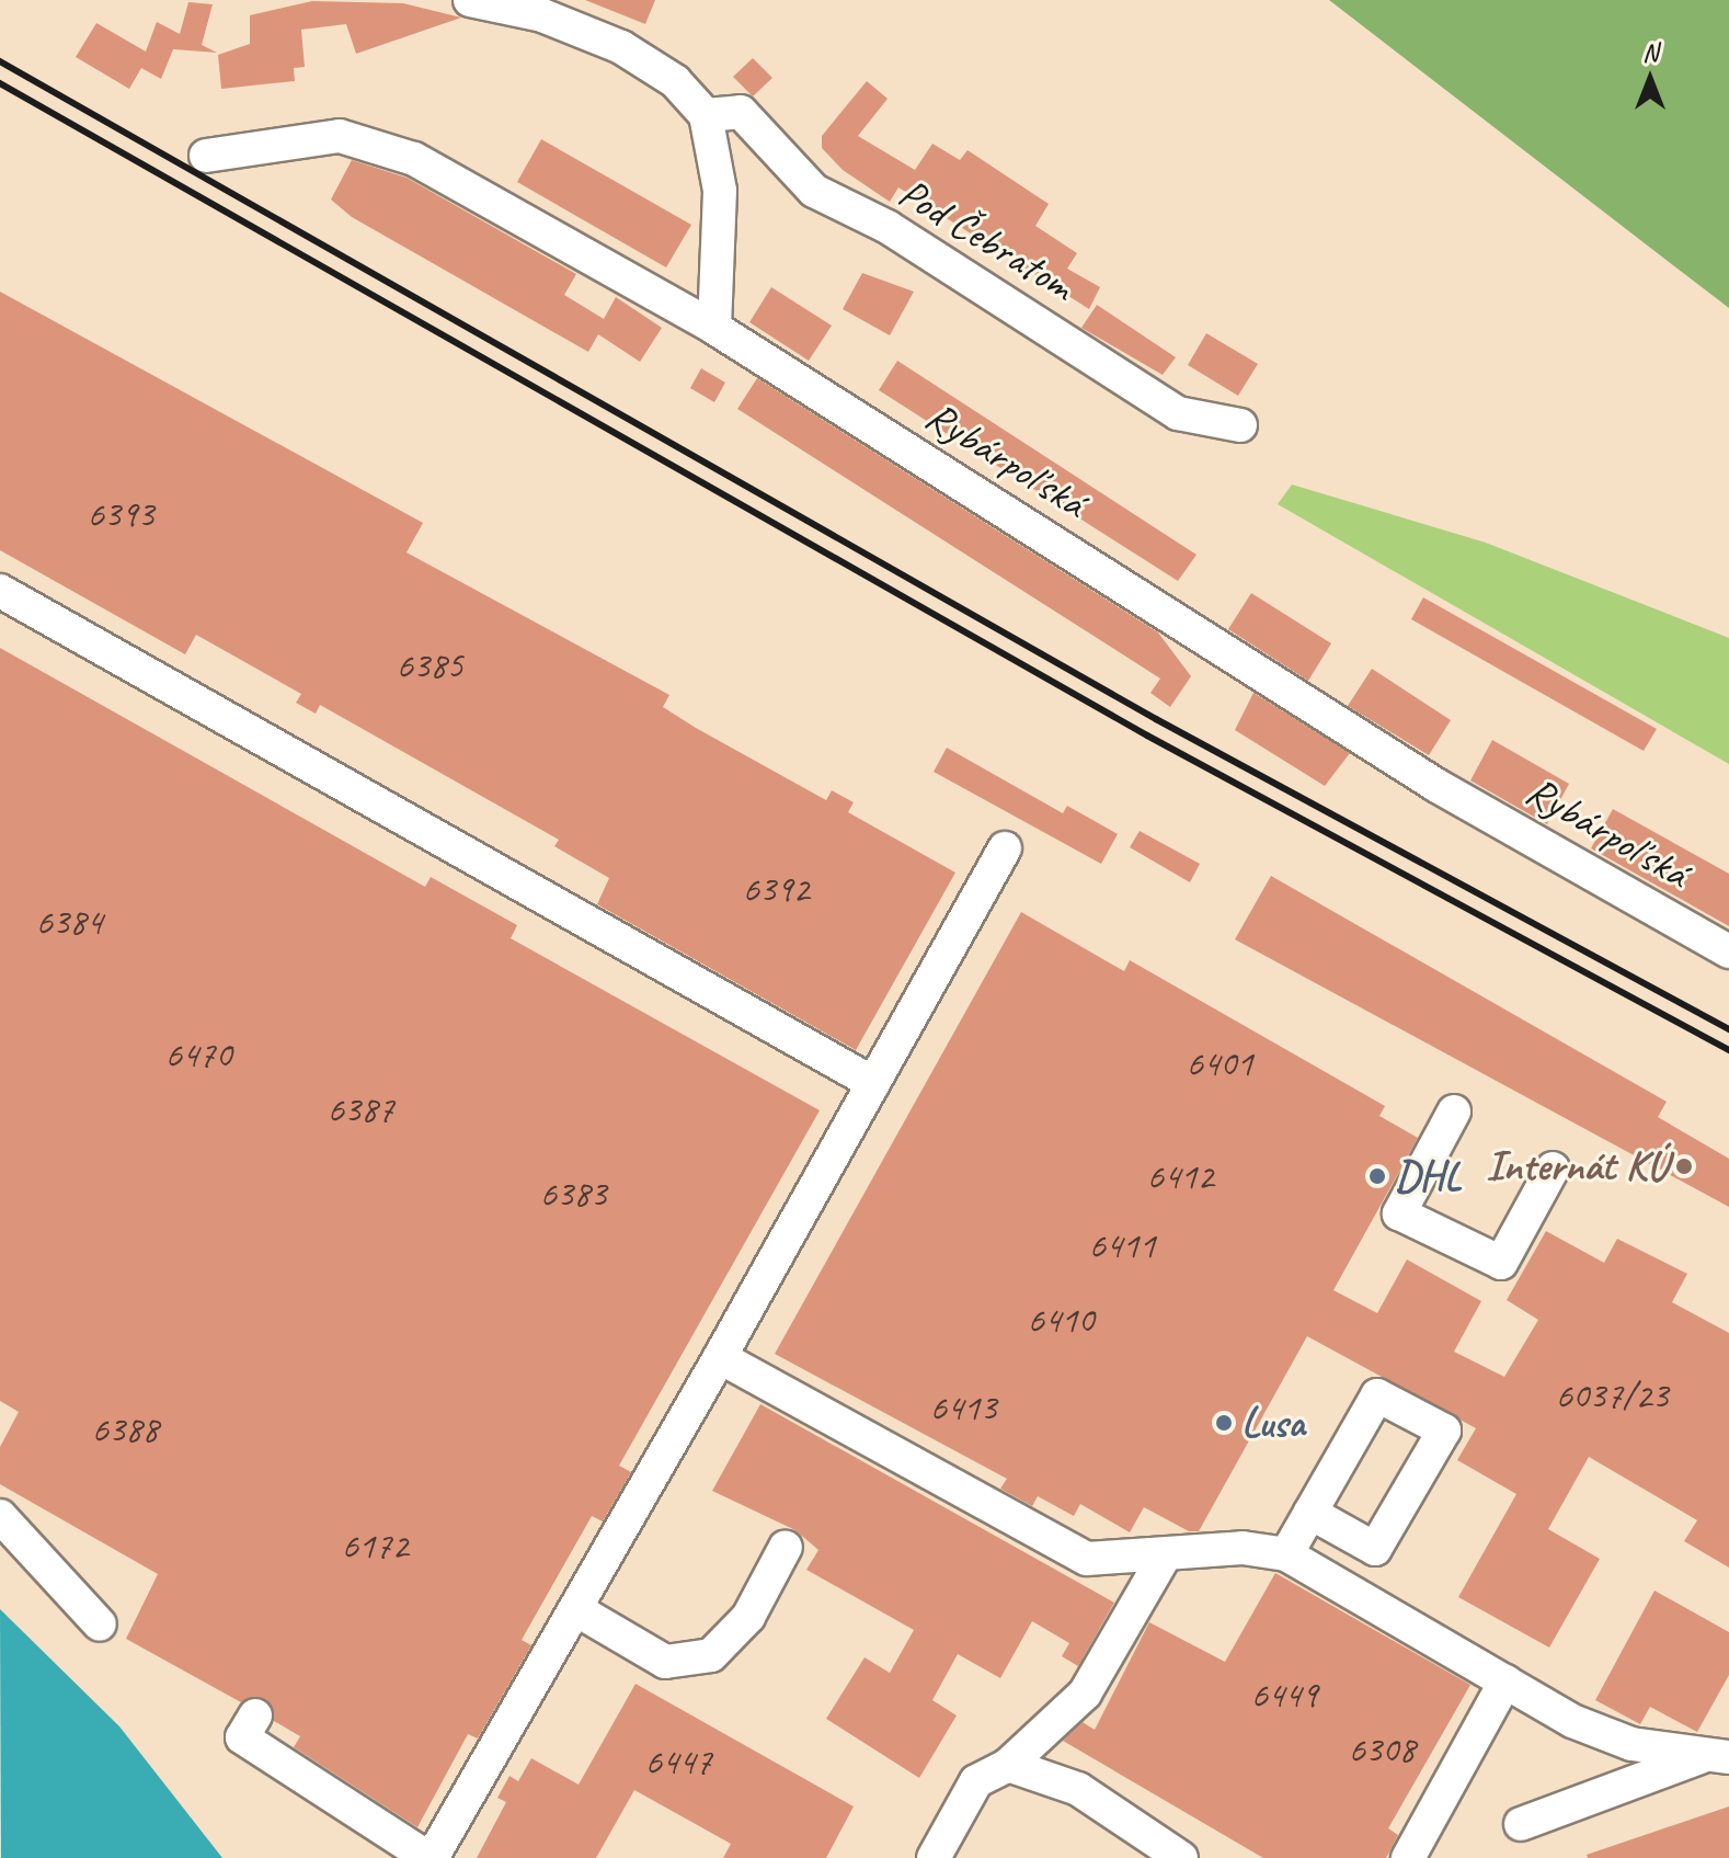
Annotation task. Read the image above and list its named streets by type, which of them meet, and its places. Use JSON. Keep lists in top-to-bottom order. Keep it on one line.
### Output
{"streets":{"street":["Pod Čebratom","Rybárpoľská"]},"places":["Internát KÚ","DHL","Lusa"],"house_numbers":["6393","6385","6392","6384","6470","6401","6387","6412","6383","6411","6410","6037/23","6413","6388","6172","6449","6308","6447"],"north":"top"}
